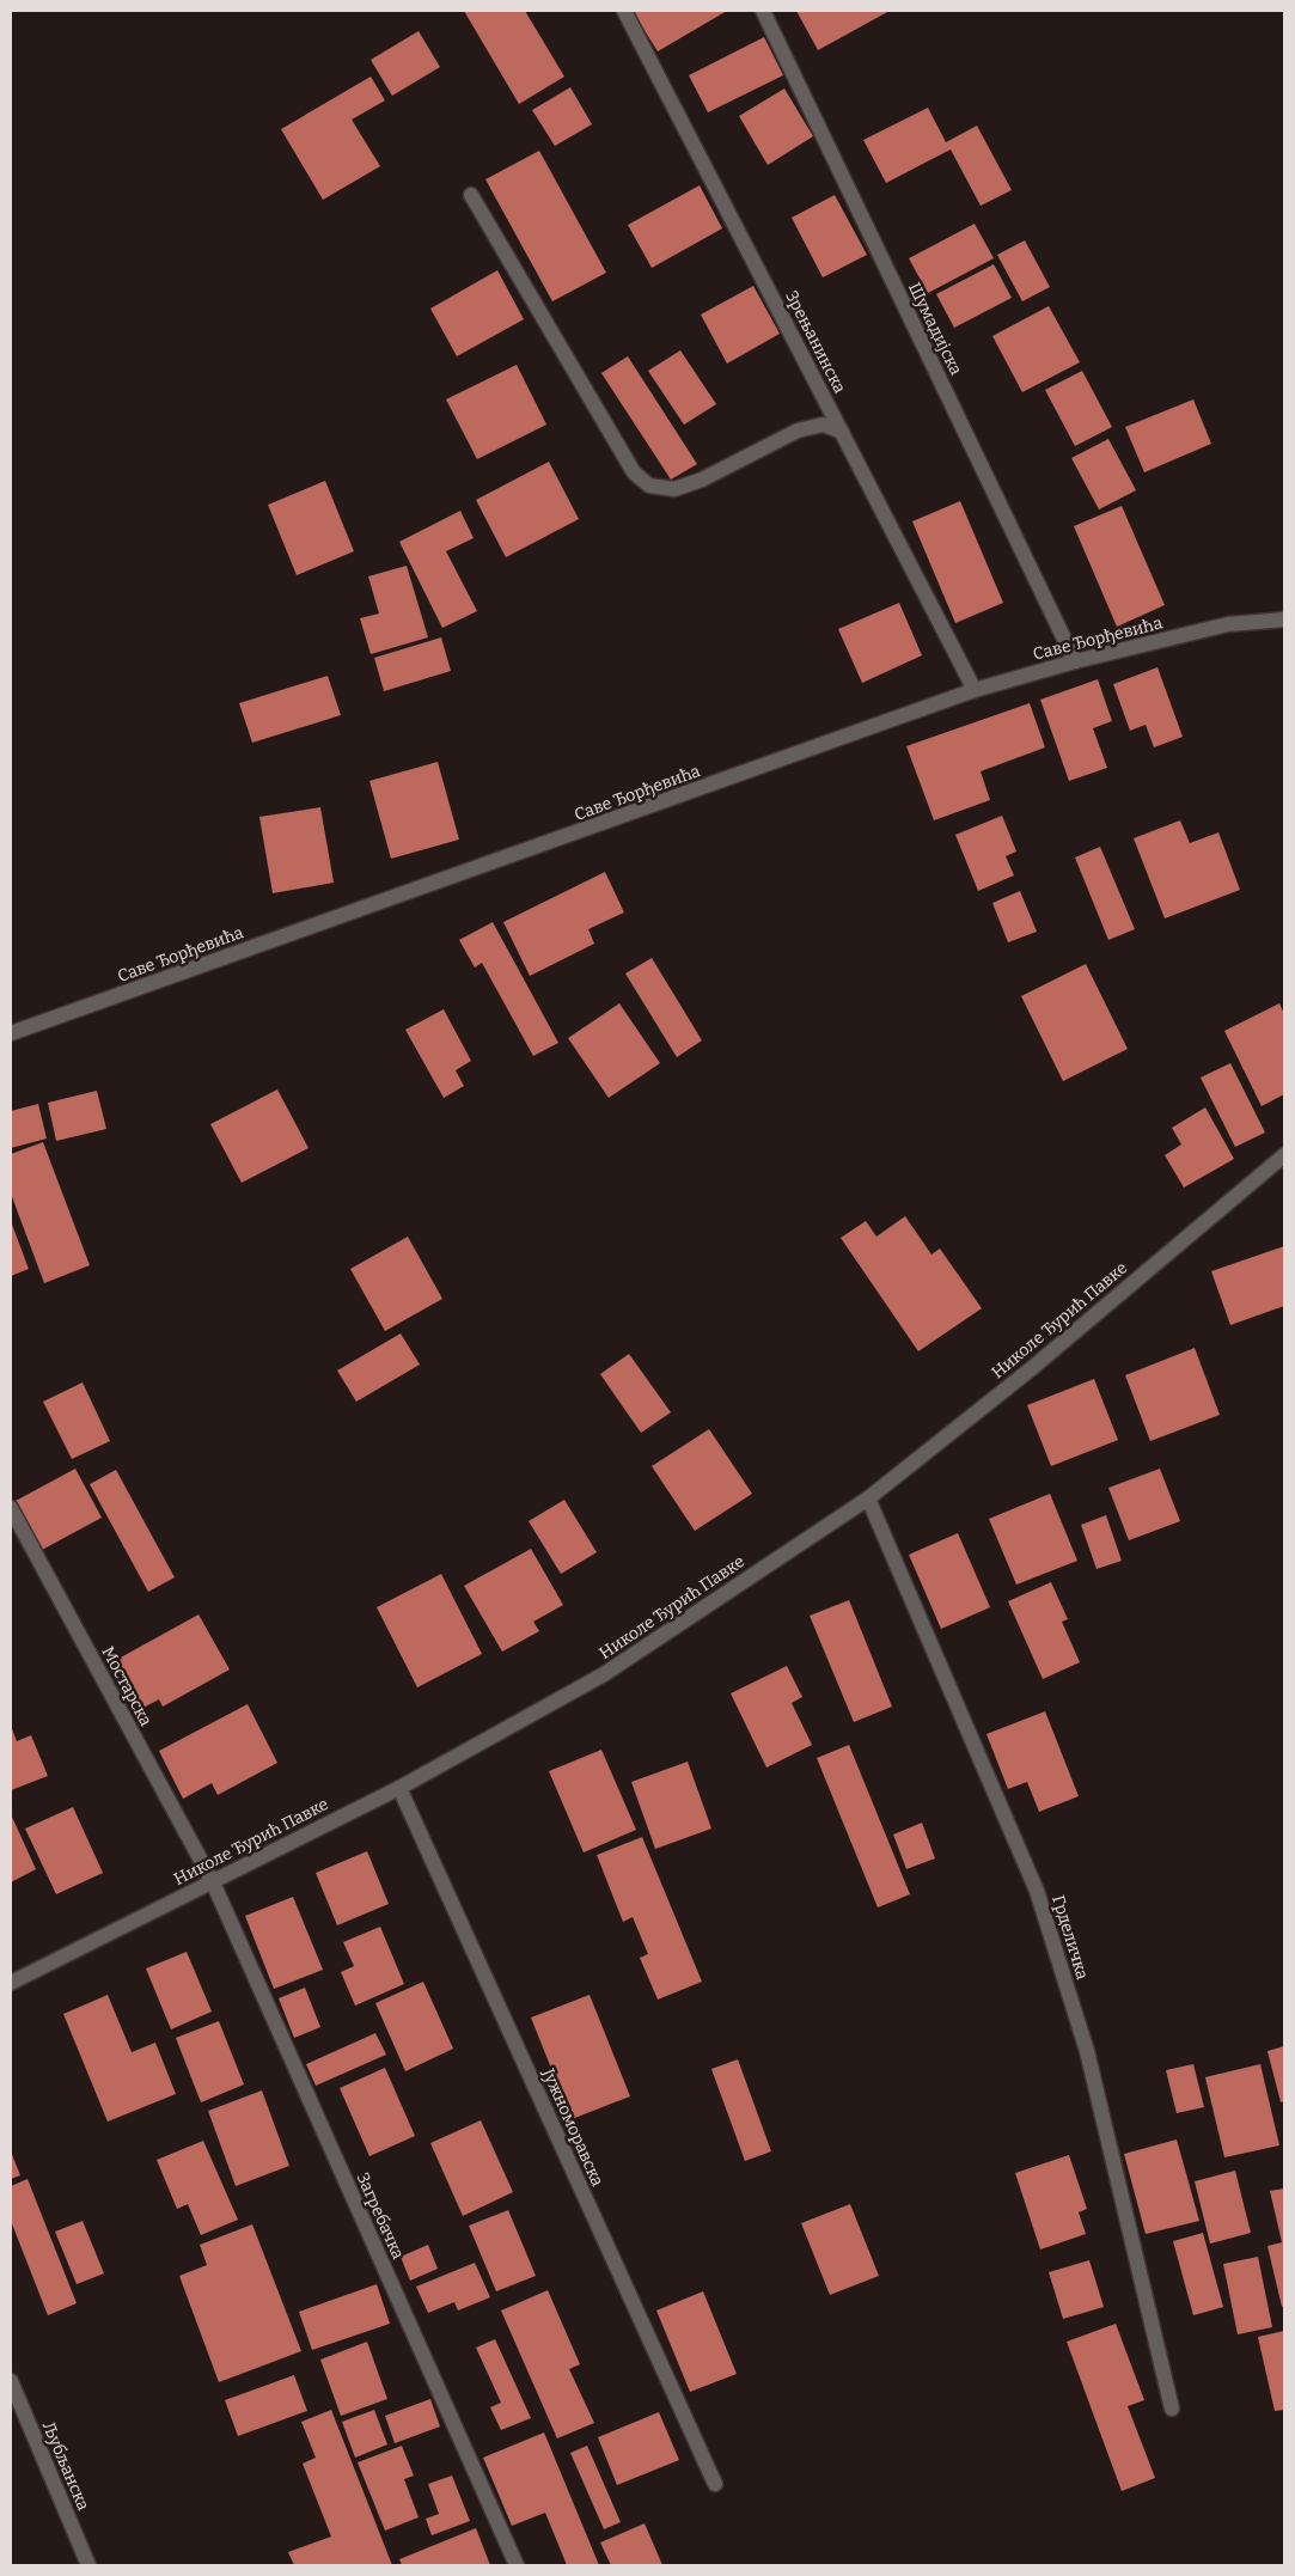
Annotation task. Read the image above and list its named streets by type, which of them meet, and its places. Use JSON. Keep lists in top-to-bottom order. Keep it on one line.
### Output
{"streets":{"street":["Шумадијска","Зрењанинска","Саве Ђорђевића","Николе Ђурић Павке","Мостарска","Грделичка","Јужноморавска","Загребачка","Љубљанска"]},"crossings":[["Шумадијска","Саве Ђорђевића"],["Зрењанинска","Саве Ђорђевића"],["Николе Ђурић Павке","Мостарска"],["Николе Ђурић Павке","Грделичка"],["Николе Ђурић Павке","Јужноморавска"],["Николе Ђурић Павке","Загребачка"],["Мостарска","Загребачка"]]}
